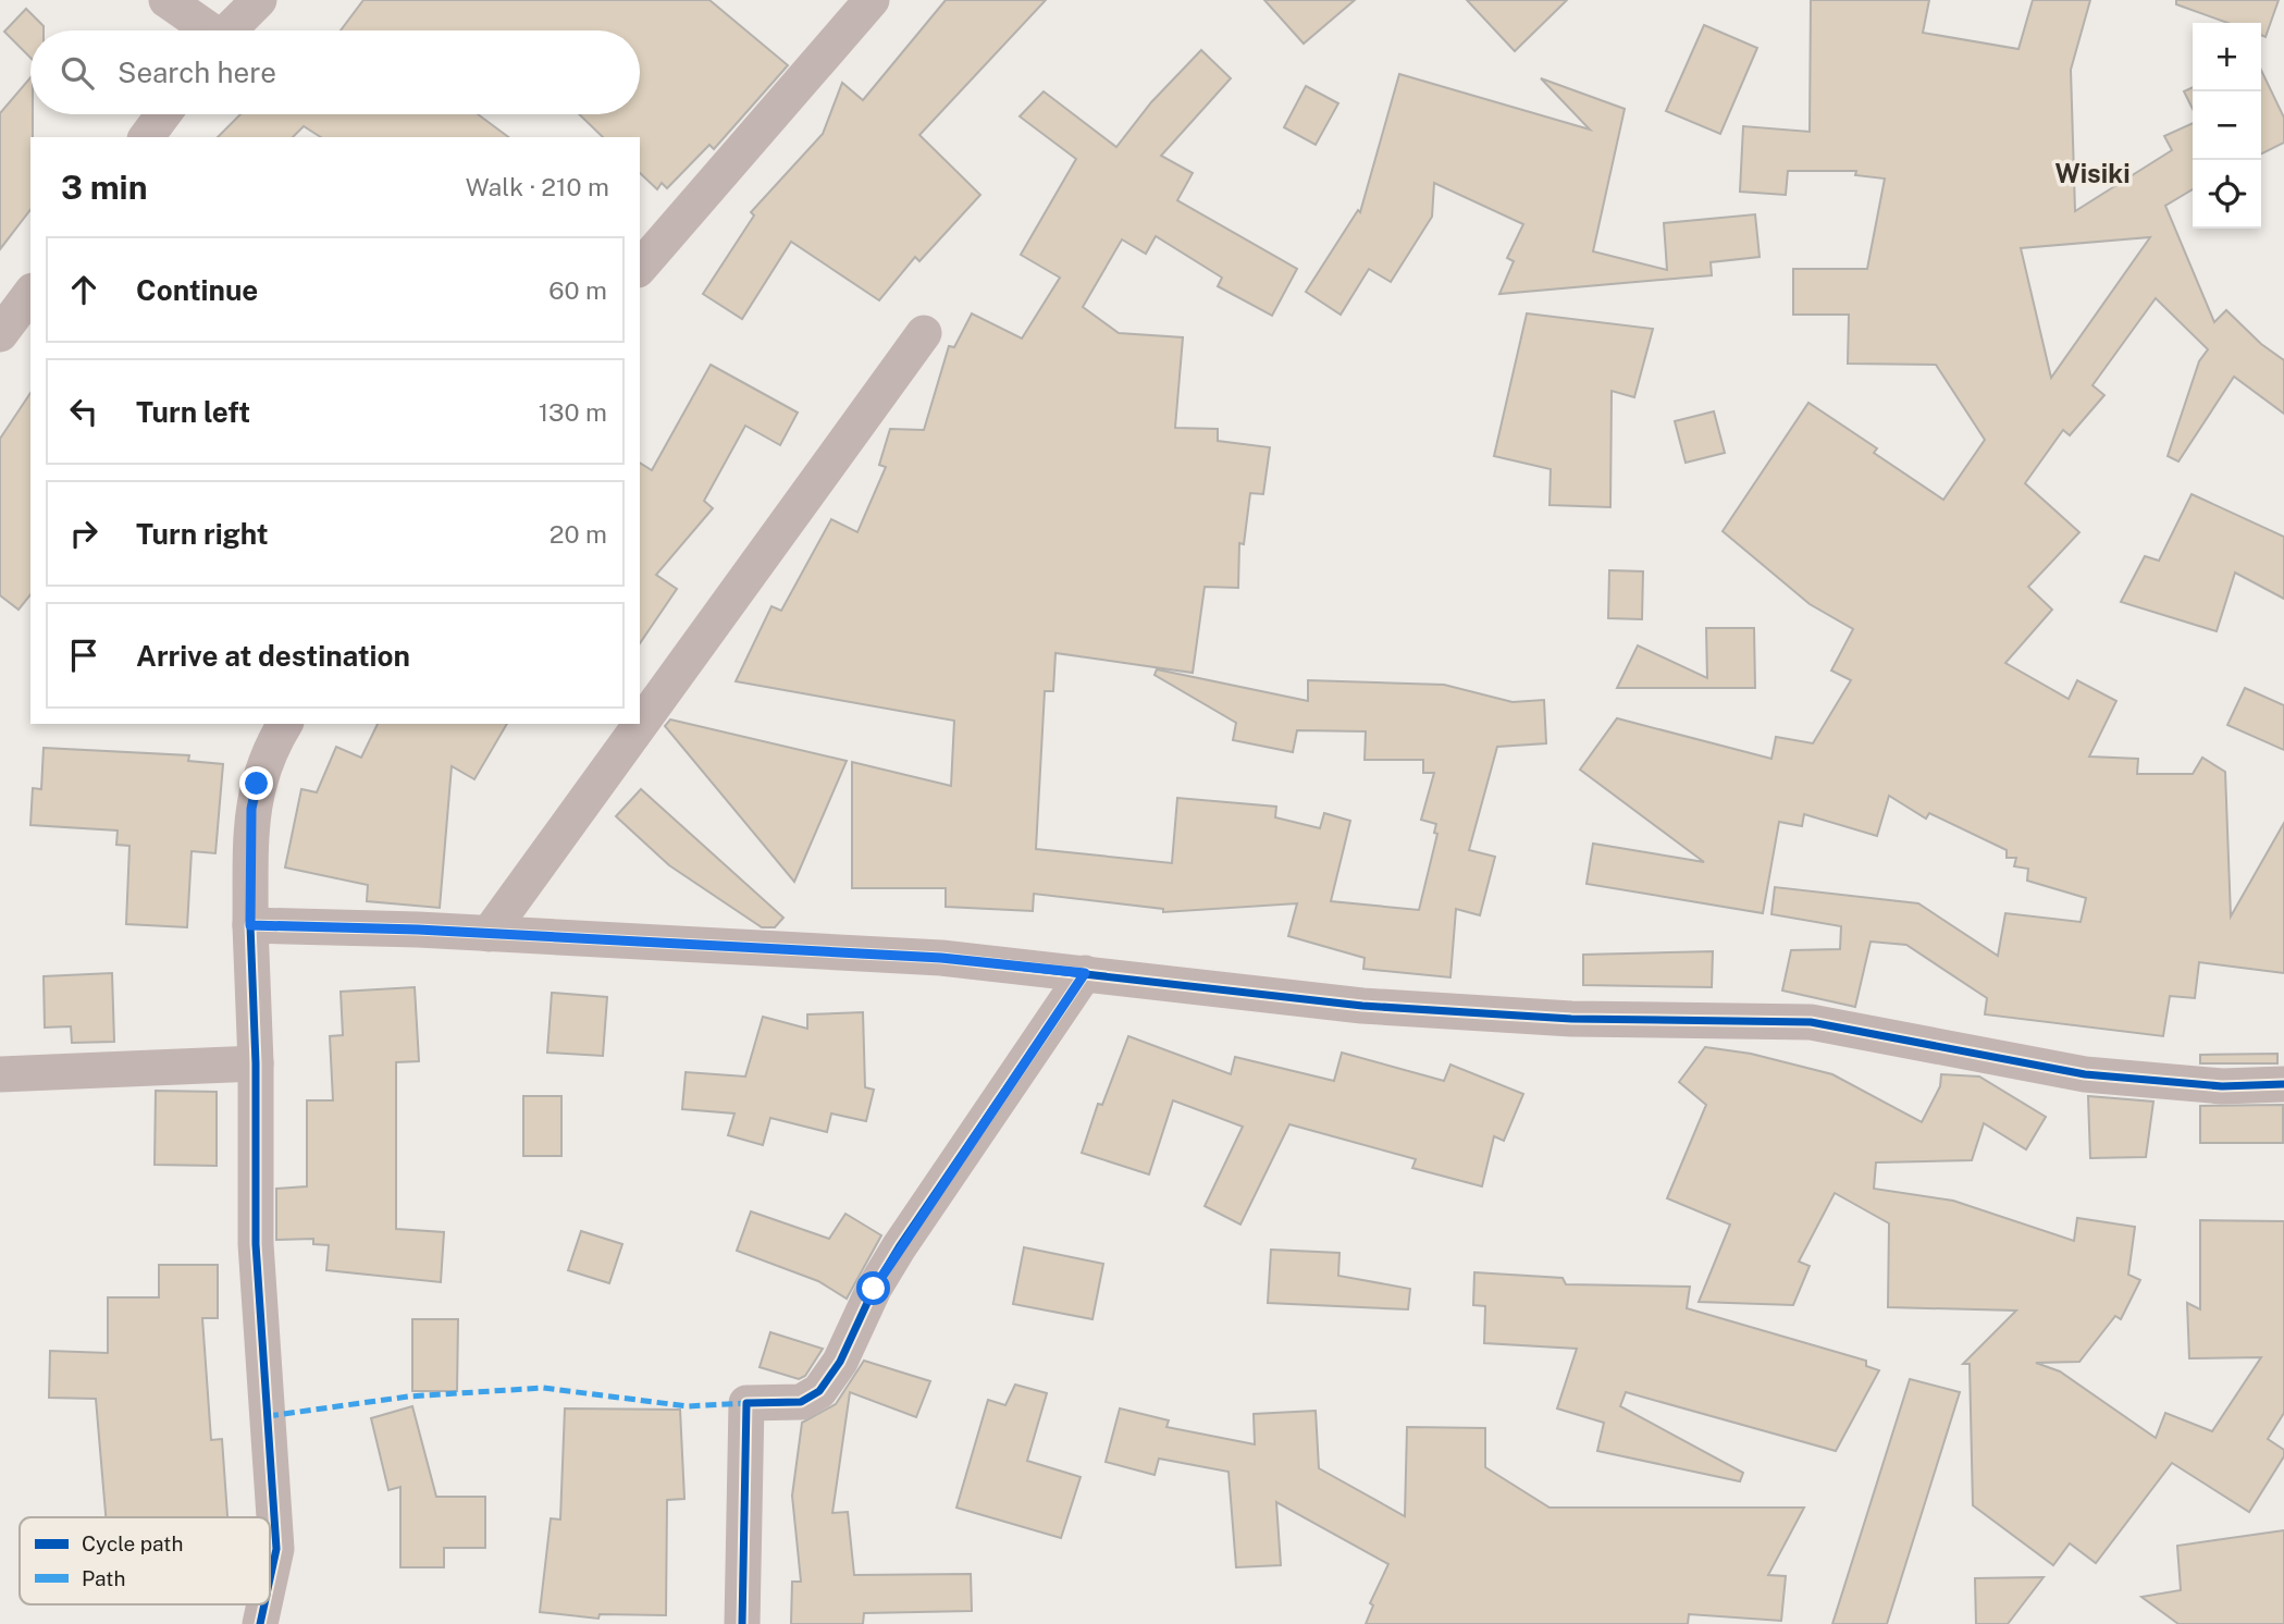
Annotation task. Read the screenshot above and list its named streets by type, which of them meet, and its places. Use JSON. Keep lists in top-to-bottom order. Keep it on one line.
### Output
{"districts":["Wisiki"],"legend":["Cycle path","Path"],"page":{"map_buttons":["+","−"],"search":"Search here","heading":["3 min","Walk · 210 m"],"list":[["Continue","60 m"],["Turn left","130 m"],["Turn right","20 m"],"Arrive at destination"]}}
